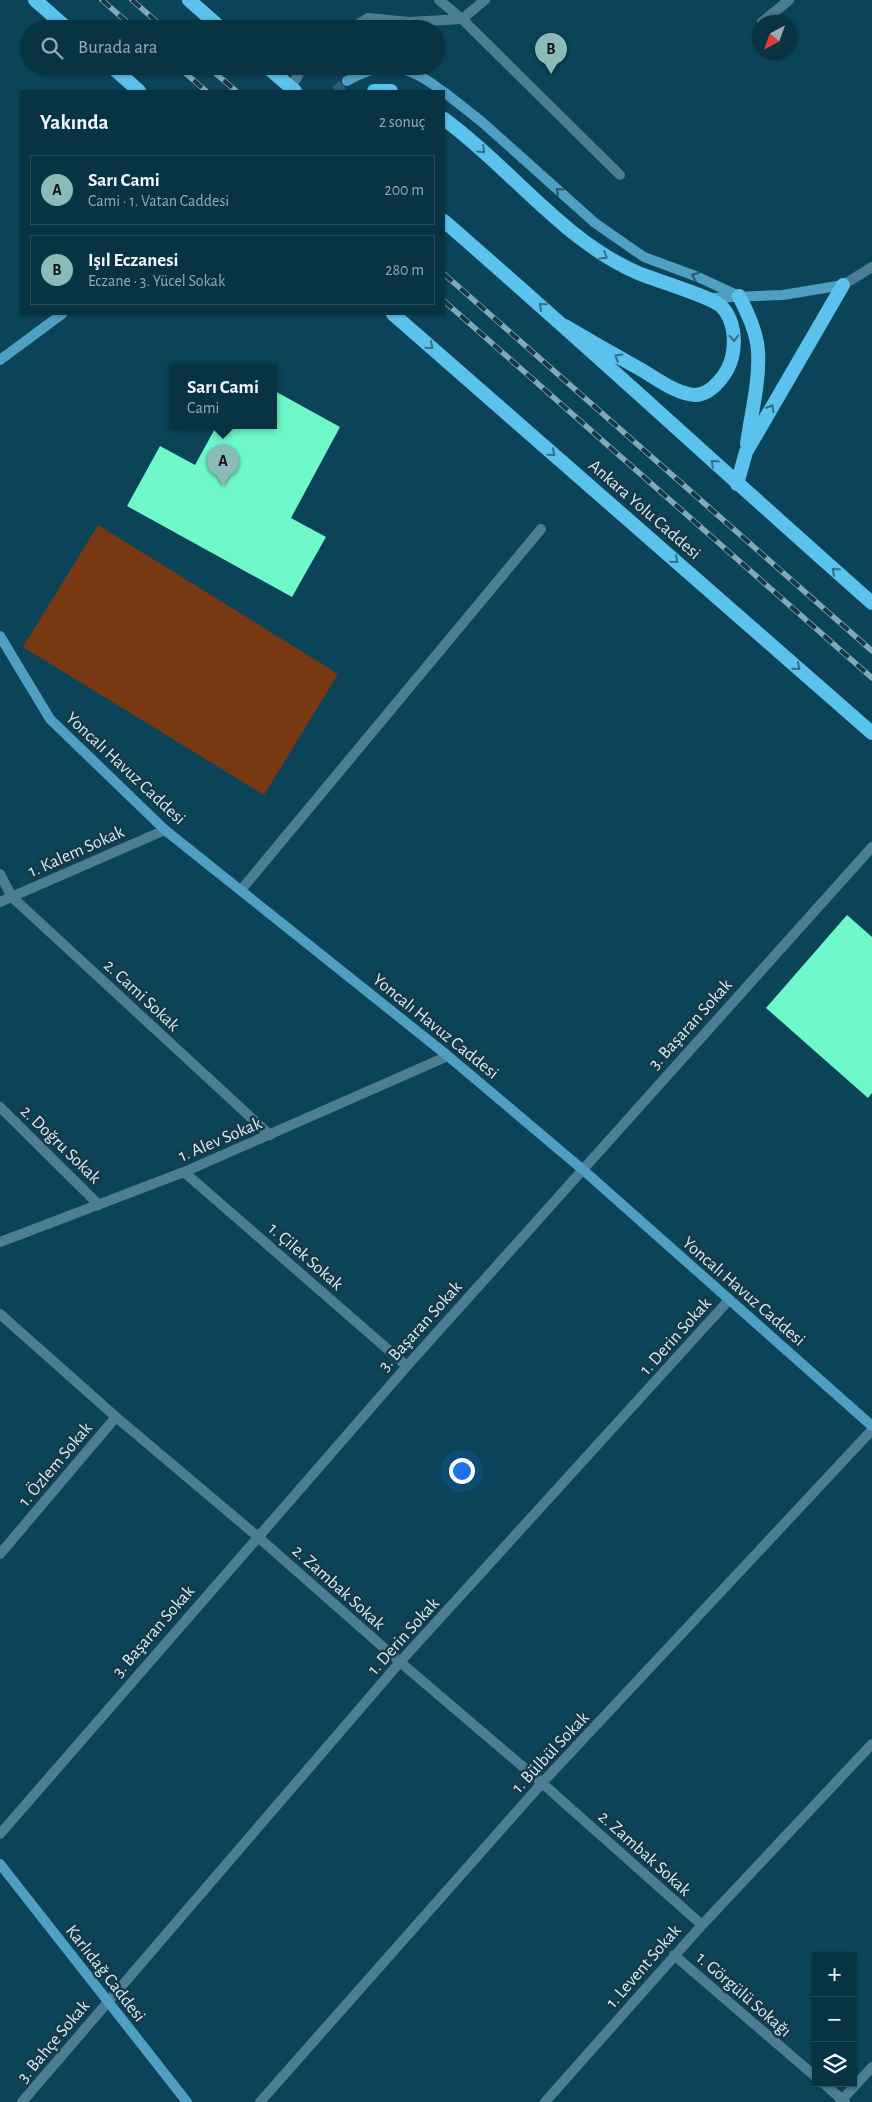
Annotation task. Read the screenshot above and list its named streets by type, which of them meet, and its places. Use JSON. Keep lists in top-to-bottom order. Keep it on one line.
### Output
{"streets":{"highway":["Ankara Yolu Caddesi"],"main road":["Yoncalı Havuz Caddesi","Karlıdağ Caddesi"],"street":["1. Kalem Sokak","2. Cami Sokak","3. Başaran Sokak","1. Alev Sokak","2. Doğru Sokak","1. Çilek Sokak","1. Derin Sokak","1. Özlem Sokak","2. Zambak Sokak","1. Bülbül Sokak","1. Levent Sokak","1. Görgülü Sokağı","3. Bahçe Sokak"]},"crossings":[["Yoncalı Havuz Caddesi","1. Kalem Sokak"],["Yoncalı Havuz Caddesi","3. Başaran Sokak"],["Yoncalı Havuz Caddesi","1. Alev Sokak"],["Yoncalı Havuz Caddesi","1. Derin Sokak"],["1. Kalem Sokak","2. Cami Sokak"],["2. Cami Sokak","1. Alev Sokak"],["3. Başaran Sokak","1. Çilek Sokak"],["3. Başaran Sokak","2. Zambak Sokak"],["1. Alev Sokak","2. Doğru Sokak"],["1. Alev Sokak","1. Çilek Sokak"],["1. Derin Sokak","2. Zambak Sokak"],["1. Derin Sokak","Karlıdağ Caddesi"],["1. Derin Sokak","3. Bahçe Sokak"],["1. Özlem Sokak","2. Zambak Sokak"],["2. Zambak Sokak","1. Bülbül Sokak"],["2. Zambak Sokak","1. Levent Sokak"],["1. Levent Sokak","1. Görgülü Sokağı"],["Karlıdağ Caddesi","3. Bahçe Sokak"]],"north":"bottom left","page":{"search":"Burada ara","pins":["B","A"],"heading":["Yakında","2 sonuç"],"list":[{"mark":"A","name":"Sarı Cami","note":"Cami · 1. Vatan Caddesi","value":"200 m"},{"mark":"B","name":"Işıl Eczanesi","note":"Eczane · 3. Yücel Sokak","value":"280 m"}],"popup":["Sarı Cami","Cami"],"map_buttons":["+","−"]}}
